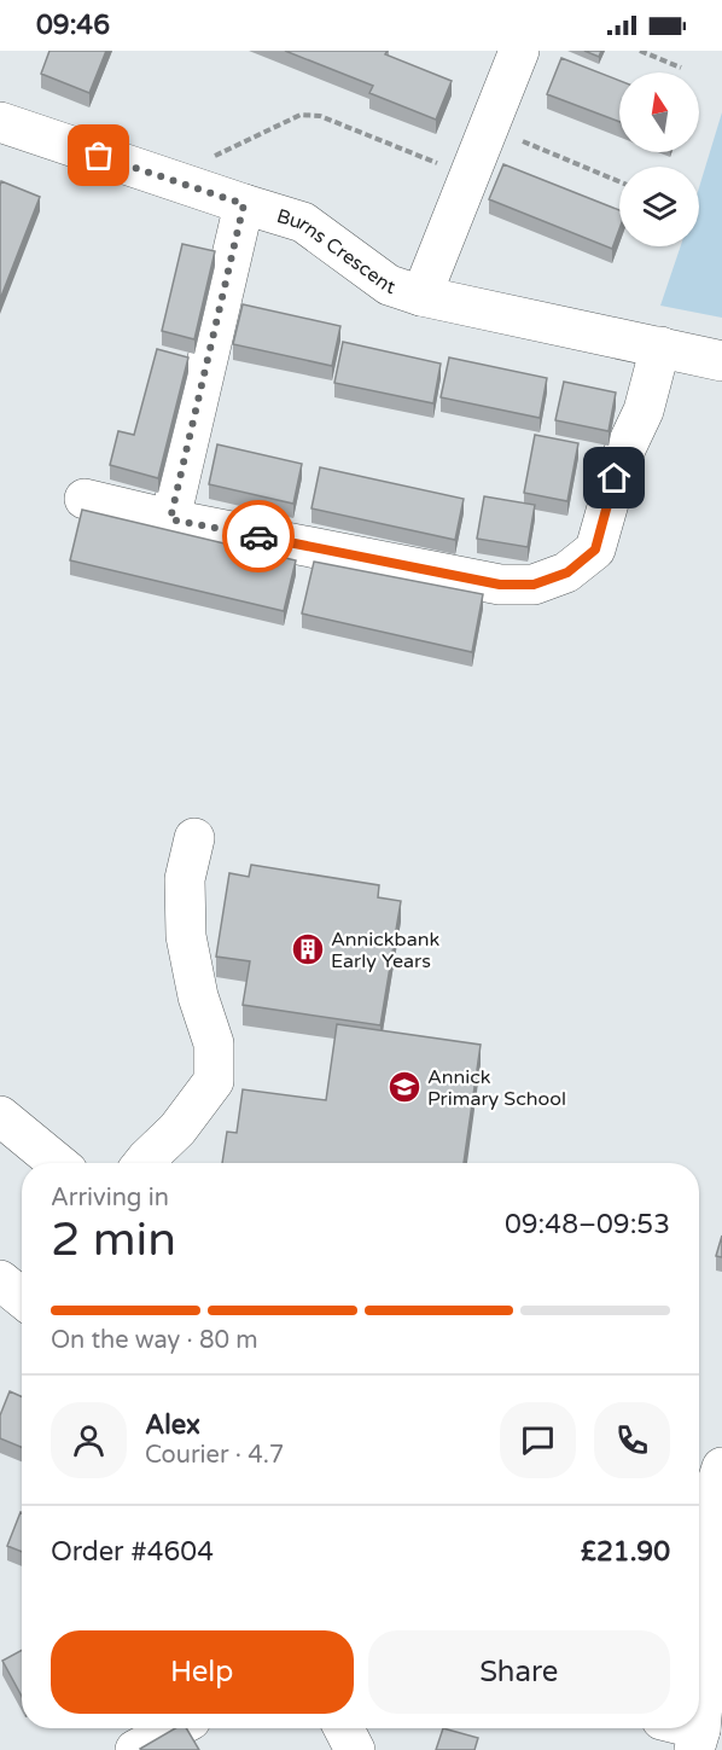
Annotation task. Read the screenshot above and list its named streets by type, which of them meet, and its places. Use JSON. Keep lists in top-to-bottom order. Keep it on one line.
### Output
{"streets":{"street":["Burns Crescent"]},"places":{"building":["Annickbank Early Years"],"school or university":["Annick Primary School"]},"north":"top","page":{"status":"09:46","heading":["2 min","Arriving in","09:48–09:53"],"panel":["Alex","Courier · 4.7","Order #4604","£21.90"],"bar":"On the way · 80 m","buttons":["Help","Share"]}}
